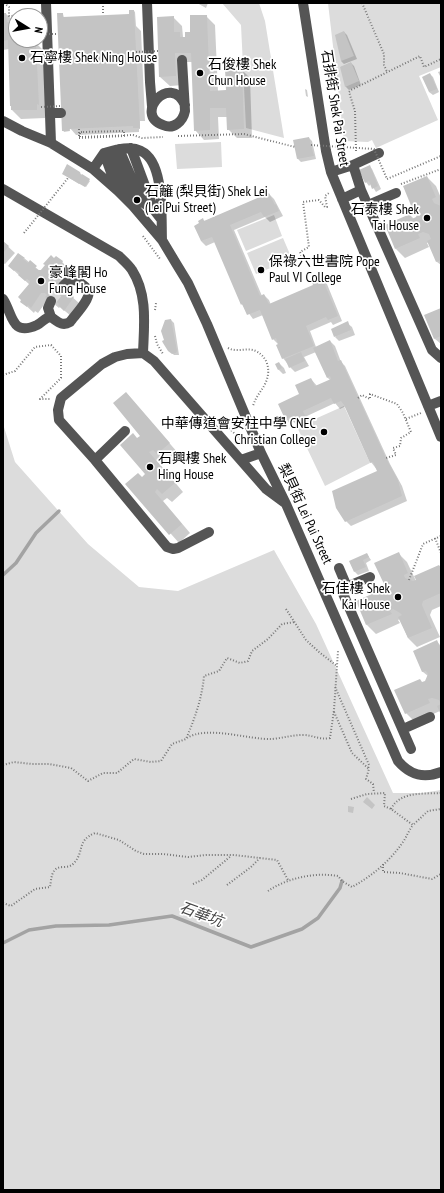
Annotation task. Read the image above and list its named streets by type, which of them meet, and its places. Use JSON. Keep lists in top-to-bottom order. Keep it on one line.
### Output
{"streets":{"street":["石排街 Shek Pai Street","梨貝街 Lei Pui Street"]},"water":["石華坑"],"places":["石寧樓 Shek Ning House","石俊樓 Shek Chun House","石籬 (梨貝街) Shek Lei (Lei Pui Street)","石泰樓 Shek Tai House","保祿六世書院 Pope Paul VI College","豪峰閣 Ho Fung House","中華傳道會安柱中學 CNEC Christian College","石興樓 Shek Hing House","石佳樓 Shek Kai House"],"north":"right"}
